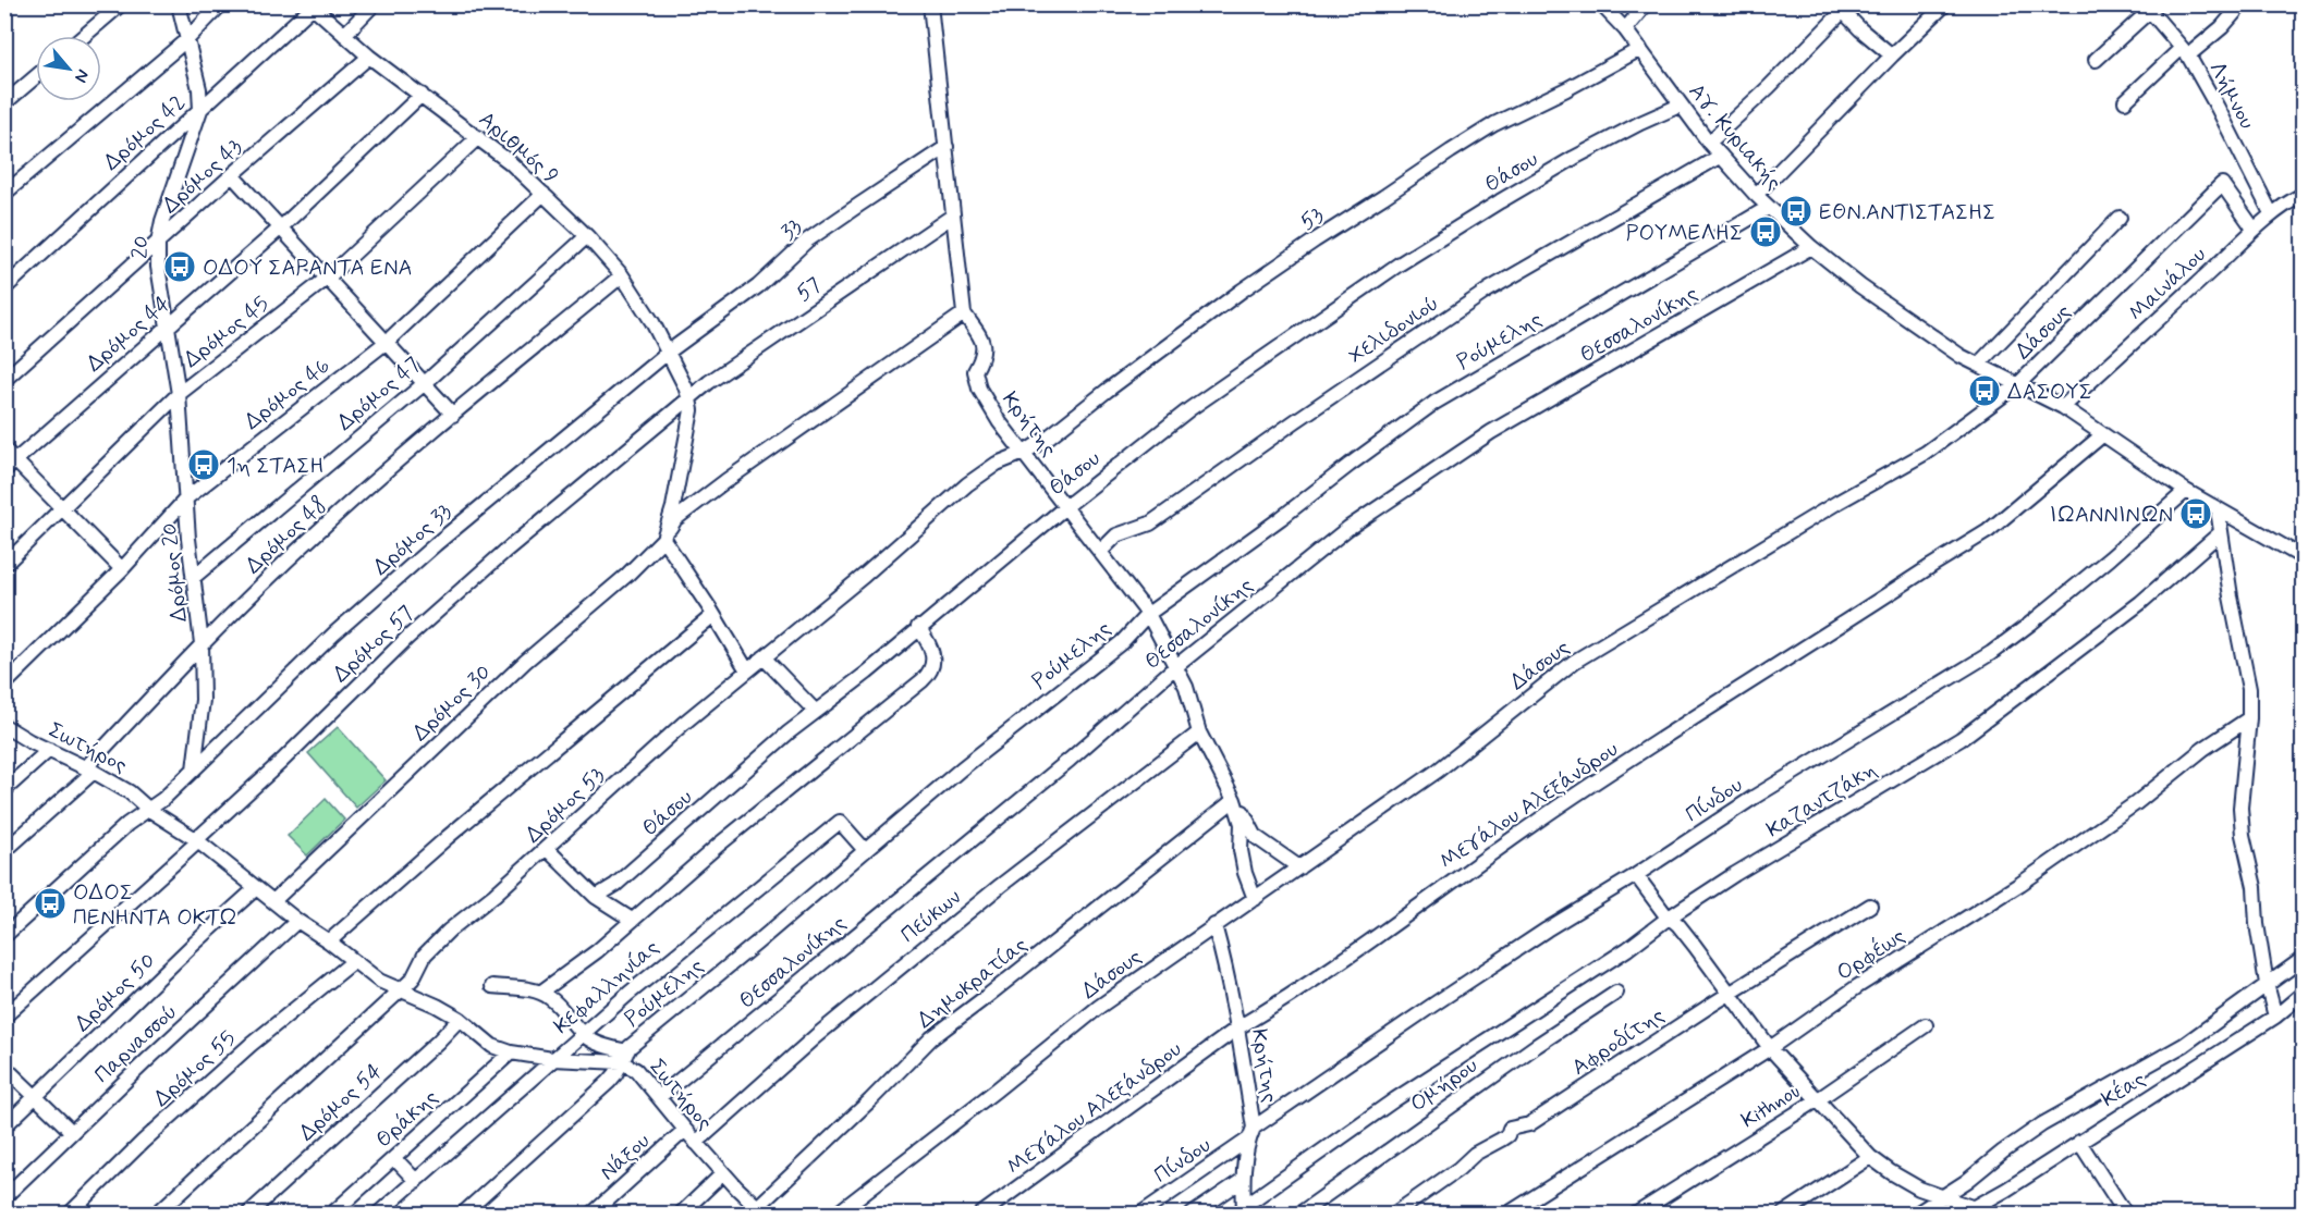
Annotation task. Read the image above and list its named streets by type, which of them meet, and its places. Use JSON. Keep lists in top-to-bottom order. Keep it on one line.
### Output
{"streets":{"street":["Λήμνου","Δρόμος 42","Αγ. Κυριακής","Αριθμός 9","Θάσου","Δρόμος 43","53","33","20","Μαινάλου","57","Θεσσαλονίκης","Χελιδονιού","Δρόμος 45","Δάσους","Δρόμος 44","Ρούμελης","Δρόμος 46","Δρόμος 47","Κρήτης","Δρόμος 48","Δρόμος 33","Δρόμος 20","Δρόμος 57","Δρόμος 30","Σωτήρος","Πίνδου","Καζαντζάκη","Δρόμος 53","Μεγάλου Αλεξάνδρου","Πεύκων","Ορφέως","Δημοκρατίας","Κεφαλληνίας","Δρόμος 50","Αφροδίτης","Παρνασσού","Δρόμος 55","Ομήρου","Κέας","Δρόμος 54","Κithnou","Θράκης","Νάξου"]},"crossings":[["Λήμνου","Μαινάλου"],["Δρόμος 42","Αριθμός 9"],["Δρόμος 42","20"],["Αγ. Κυριακής","Θάσου"],["Αγ. Κυριακής","53"],["Αγ. Κυριακής","Μαινάλου"],["Αγ. Κυριακής","Θεσσαλονίκης"],["Αγ. Κυριακής","Χελιδονιού"],["Αγ. Κυριακής","Δάσους"],["Αγ. Κυριακής","Ρούμελης"],["Αγ. Κυριακής","Πίνδου"],["Αγ. Κυριακής","Μεγάλου Αλεξάνδρου"],["Αριθμός 9","Δρόμος 43"],["Αριθμός 9","33"],["Αριθμός 9","57"],["Αριθμός 9","Δρόμος 45"],["Αριθμός 9","Δρόμος 44"],["Αριθμός 9","Δρόμος 46"],["Αριθμός 9","Δρόμος 47"],["Αριθμός 9","Δρόμος 48"],["Αριθμός 9","Δρόμος 33"],["Θάσου","Κρήτης"],["Δρόμος 43","20"],["53","Κρήτης"],["53","Δρόμος 53"],["33","Κρήτης"],["33","Δρόμος 33"],["20","Δρόμος 45"],["20","Δρόμος 44"],["20","Δρόμος 46"],["20","Δρόμος 20"],["Μαινάλου","Δάσους"],["57","Κρήτης"],["57","Δρόμος 57"],["Θεσσαλονίκης","Κρήτης"],["Θεσσαλονίκης","Σωτήρος"],["Χελιδονιού","Κρήτης"],["Δάσους","Κρήτης"],["Ρούμελης","Κρήτης"],["Ρούμελης","Σωτήρος"],["Ρούμελης","Κεφαλληνίας"],["Δρόμος 46","Δρόμος 20"],["Δρόμος 47","Δρόμος 20"],["Κρήτης","Δρόμος 30"],["Κρήτης","Πίνδου"],["Κρήτης","Καζαντζάκη"],["Κρήτης","Δρόμος 53"],["Κρήτης","Μεγάλου Αλεξάνδρου"],["Κρήτης","Πεύκων"],["Κρήτης","Δημοκρατίας"],["Δρόμος 48","Δρόμος 20"],["Δρόμος 48","Σωτήρος"],["Δρόμος 33","Σωτήρος"],["Δρόμος 57","Σωτήρος"],["Δρόμος 30","Σωτήρος"],["Σωτήρος","Δρόμος 53"],["Σωτήρος","Πεύκων"],["Σωτήρος","Δημοκρατίας"],["Σωτήρος","Κεφαλληνίας"],["Σωτήρος","Δρόμος 50"],["Σωτήρος","Παρνασσού"],["Σωτήρος","Δρόμος 55"],["Σωτήρος","Δρόμος 54"],["Σωτήρος","Θράκης"],["Σωτήρος","Νάξου"]],"places":{"bus stop":["ΕΘΝ.ΑΝΤΙΣΤΑΣΗΣ","ΡΟΥΜΕΛΗΣ","ΟΔΟΥ ΣΑΡΑΝΤΑ ΕΝΑ","ΔΑΣΟΥΣ","1η ΣΤΑΣΗ","ΙΩΑΝΝΙΝΩΝ","ΟΔΟΣ ΠΕΝΗΝΤΑ ΟΚΤΩ"]},"north":"bottom right"}
